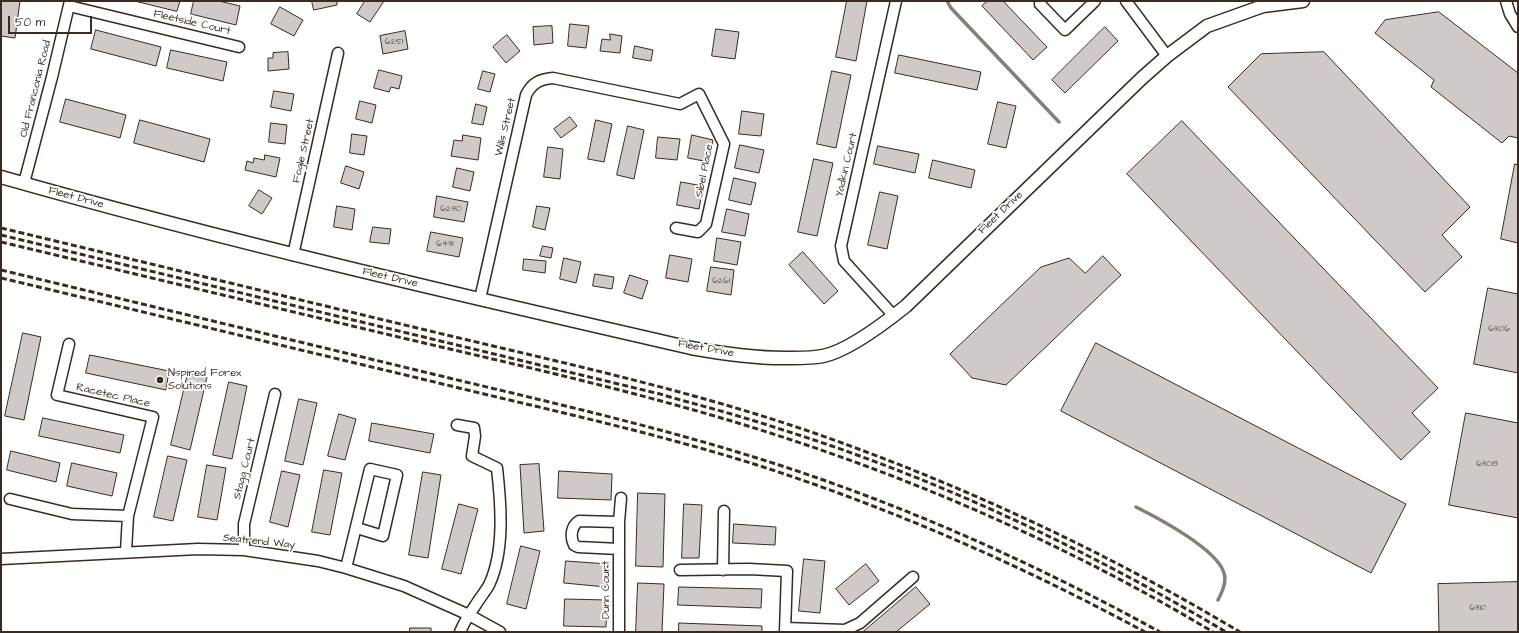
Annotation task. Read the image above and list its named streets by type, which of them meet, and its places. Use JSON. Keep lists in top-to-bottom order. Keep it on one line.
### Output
{"streets":{"street":["Fleetside Court","Old Franconia Road","Wills Street","Fogle Street","Yadkin Court","Sibel Place","Fleet Drive","Racetec Place","Stagg Court","Seatrend Way","Dunn Court"]},"crossings":[["Fleetside Court","Old Franconia Road"],["Old Franconia Road","Fleet Drive"],["Wills Street","Sibel Place"],["Wills Street","Fleet Drive"],["Fogle Street","Fleet Drive"],["Yadkin Court","Fleet Drive"],["Racetec Place","Seatrend Way"],["Stagg Court","Seatrend Way"]],"places":["Nspired Forex Solutions"],"house_numbers":["6251","6290","6431","6261","6306","6308","6310"],"scale_bar":"50 m"}
